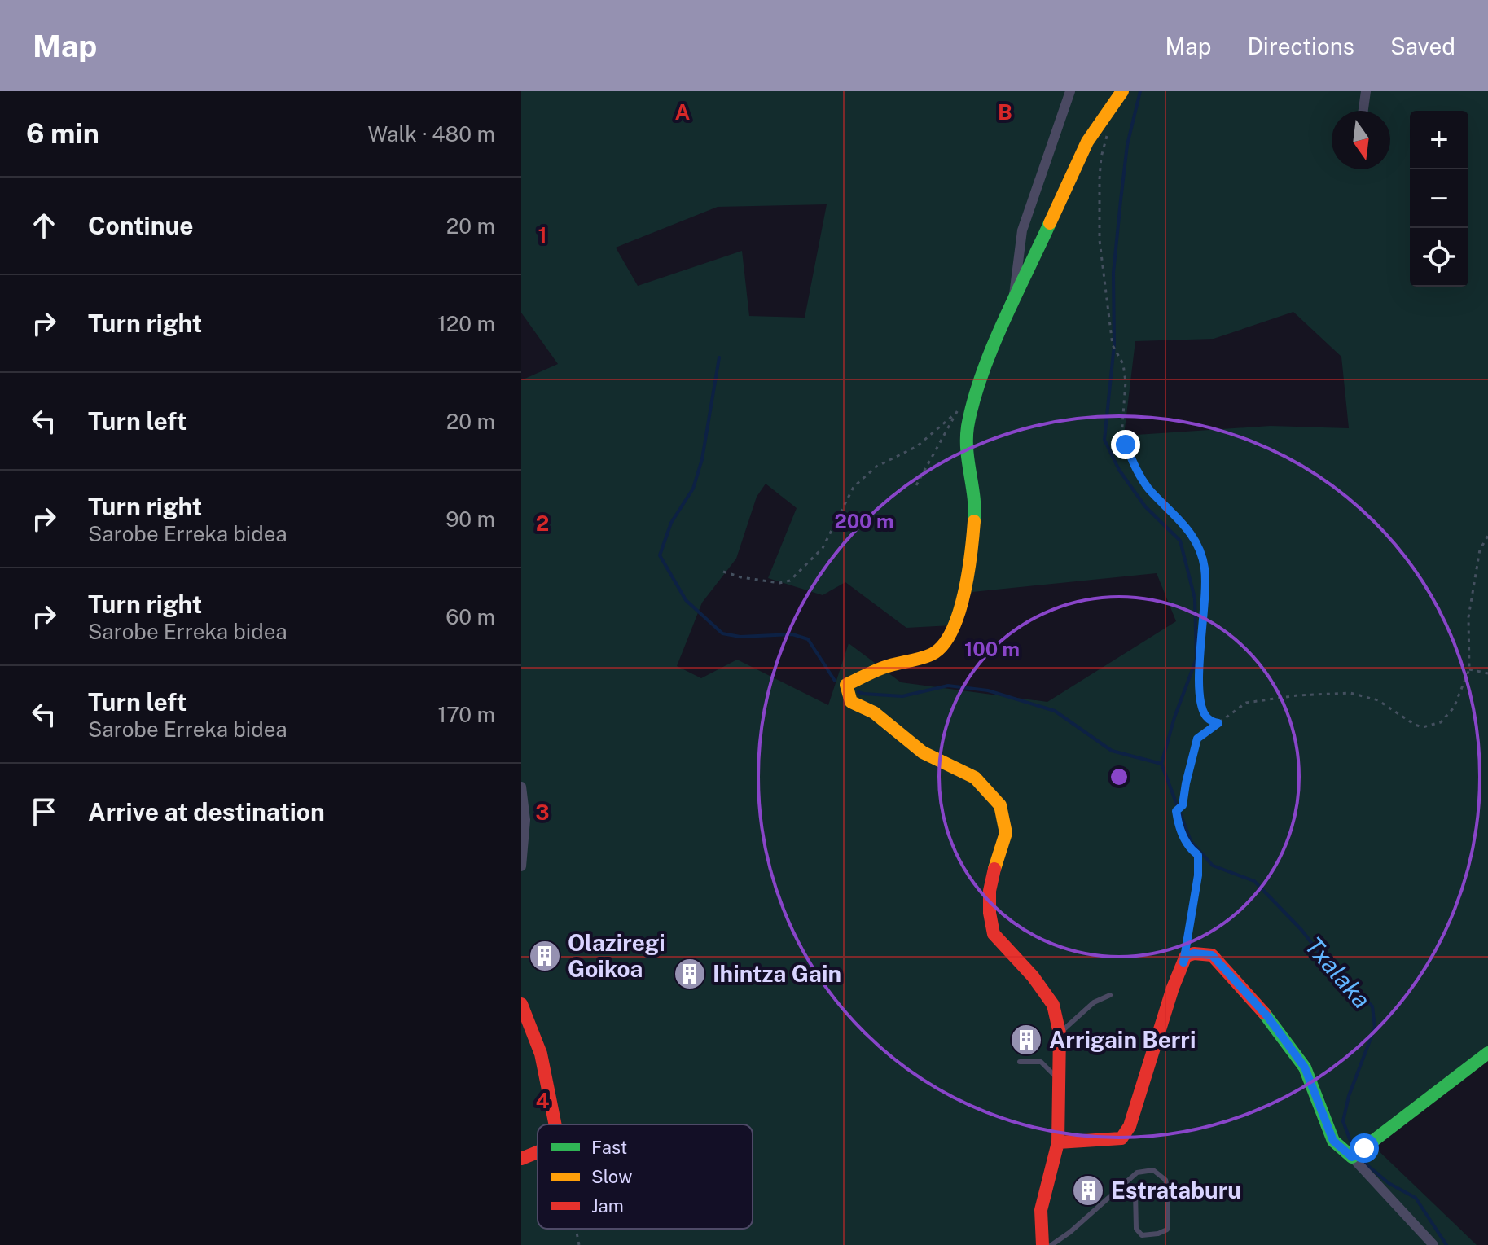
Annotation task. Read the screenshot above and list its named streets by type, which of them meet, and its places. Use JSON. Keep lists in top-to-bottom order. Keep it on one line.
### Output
{"water":["Txalaka"],"places":{"building":["Olaziregi Goikoa","Ihintza Gain","Arrigain Berri","Estrataburu"]},"legend":["Fast","Slow","Jam"],"north":"bottom","page":{"header":"Map","nav":["Map","Directions","Saved"],"heading":["6 min","Walk · 480 m"],"map_buttons":["+","−"],"list":[["Continue","20 m"],["Turn right","120 m"],["Turn left","20 m"],["Turn right","Sarobe Erreka bidea","90 m"],["Turn right","Sarobe Erreka bidea","60 m"],["Turn left","Sarobe Erreka bidea","170 m"],"Arrive at destination"]},"grid":{"columns":["A","B"],"rows":["1","2","3","4"]},"rings":["200 m","100 m"]}
